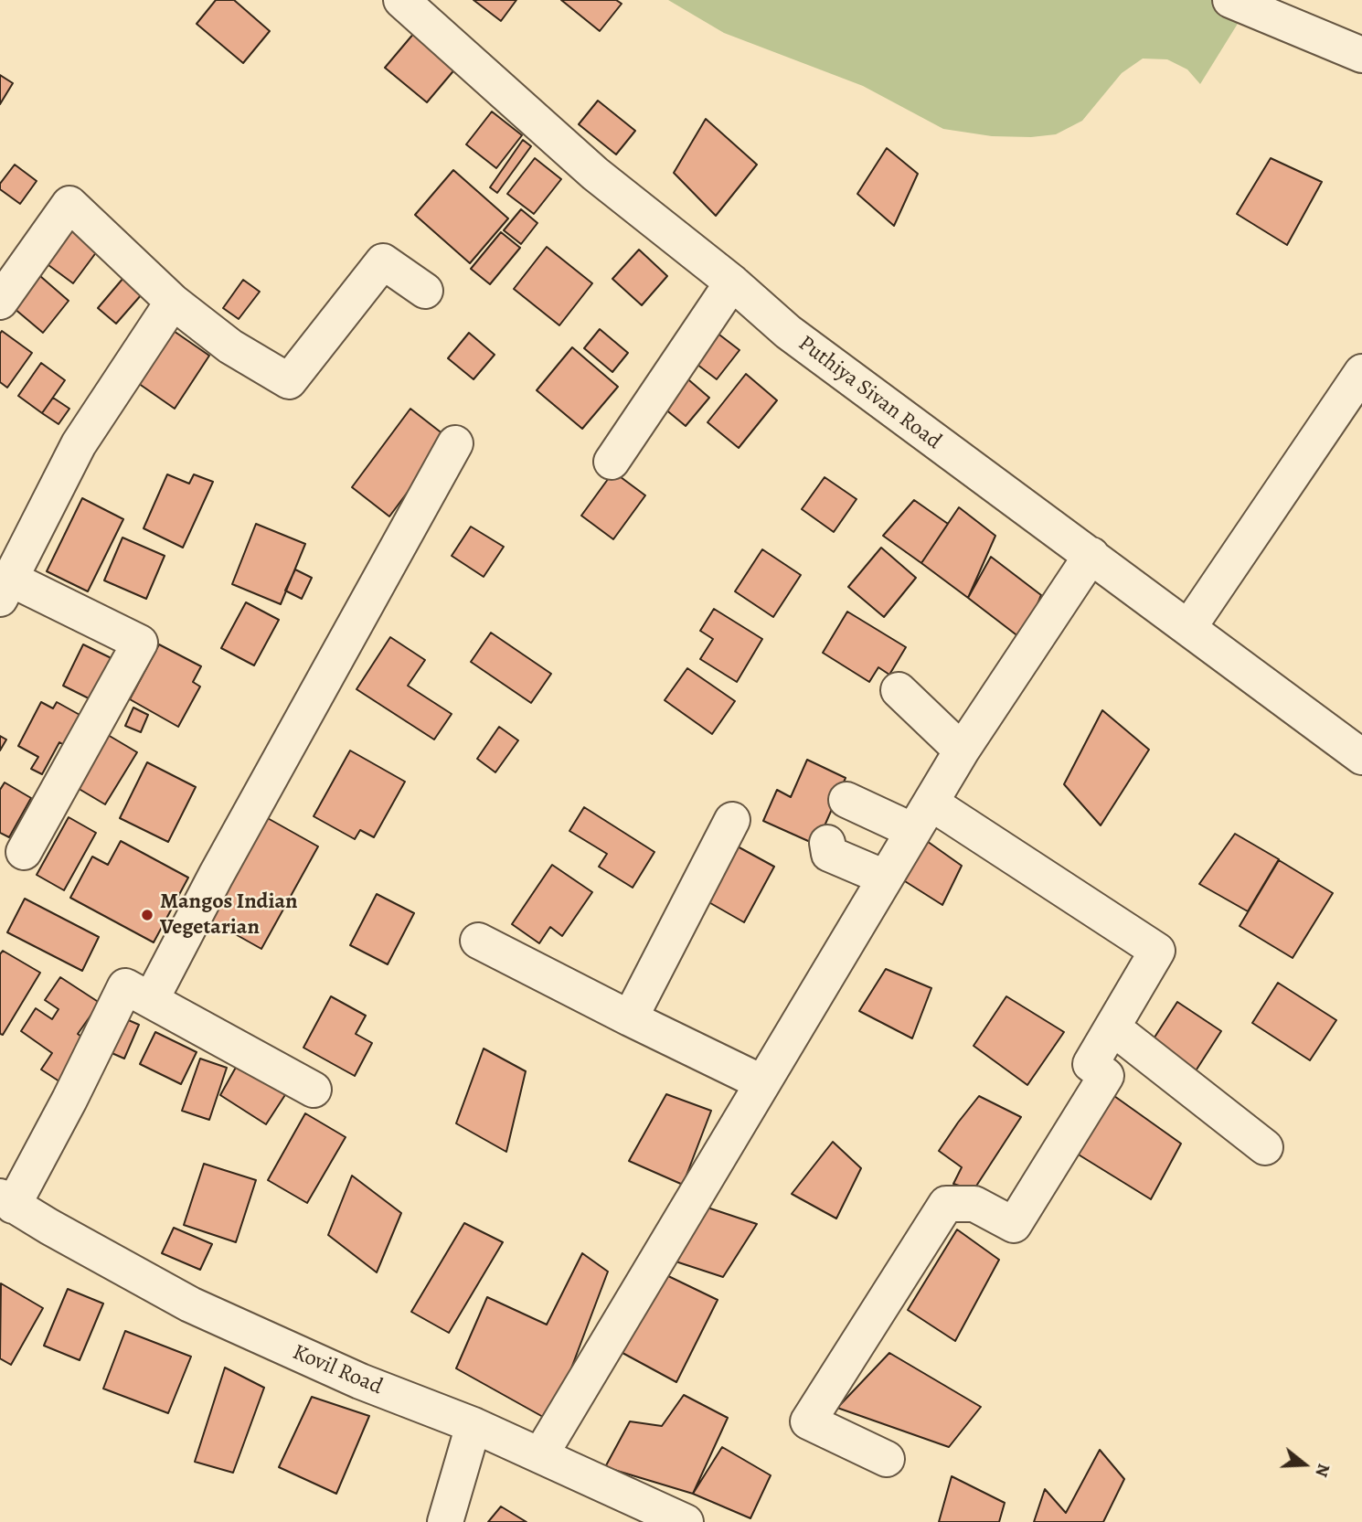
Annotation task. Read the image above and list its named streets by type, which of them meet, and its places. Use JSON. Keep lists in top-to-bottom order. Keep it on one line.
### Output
{"streets":{"street":["Puthiya Sivan Road","Kovil Road"]},"places":["Mangos Indian Vegetarian"],"north":"right"}
